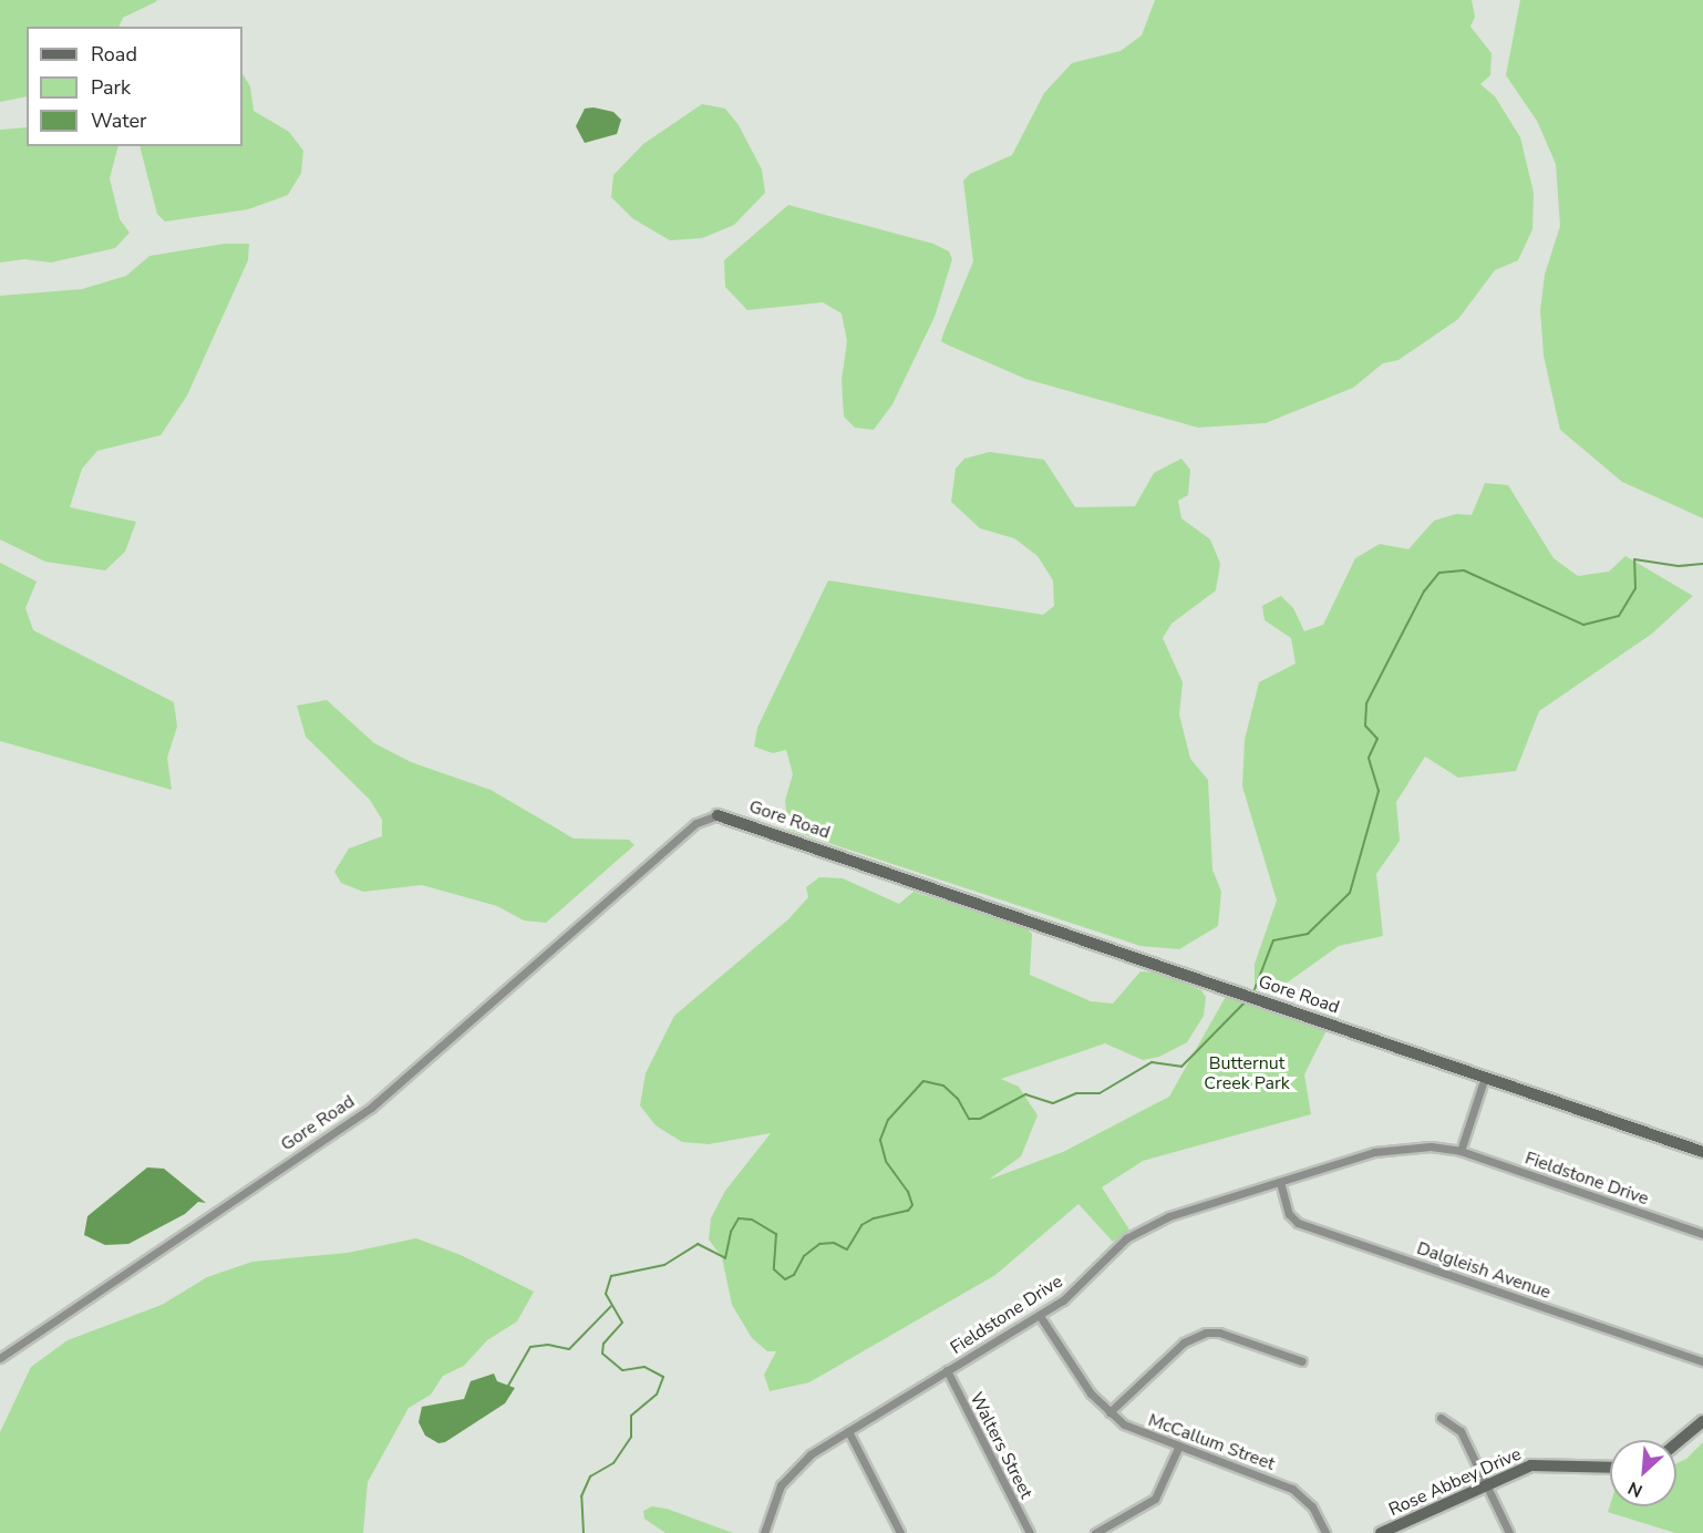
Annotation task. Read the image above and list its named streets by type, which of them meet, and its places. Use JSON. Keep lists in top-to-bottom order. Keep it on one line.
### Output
{"streets":{"street":["Gore Road","Fieldstone Drive","Dalgleish Avenue","McCallum Street","Walters Street","Rose Abbey Drive"]},"crossings":[["Fieldstone Drive","Dalgleish Avenue"],["Fieldstone Drive","McCallum Street"],["Fieldstone Drive","Walters Street"]],"parks":["Butternut Creek Park"],"legend":["Road","Park","Water"],"north":"bottom left"}
